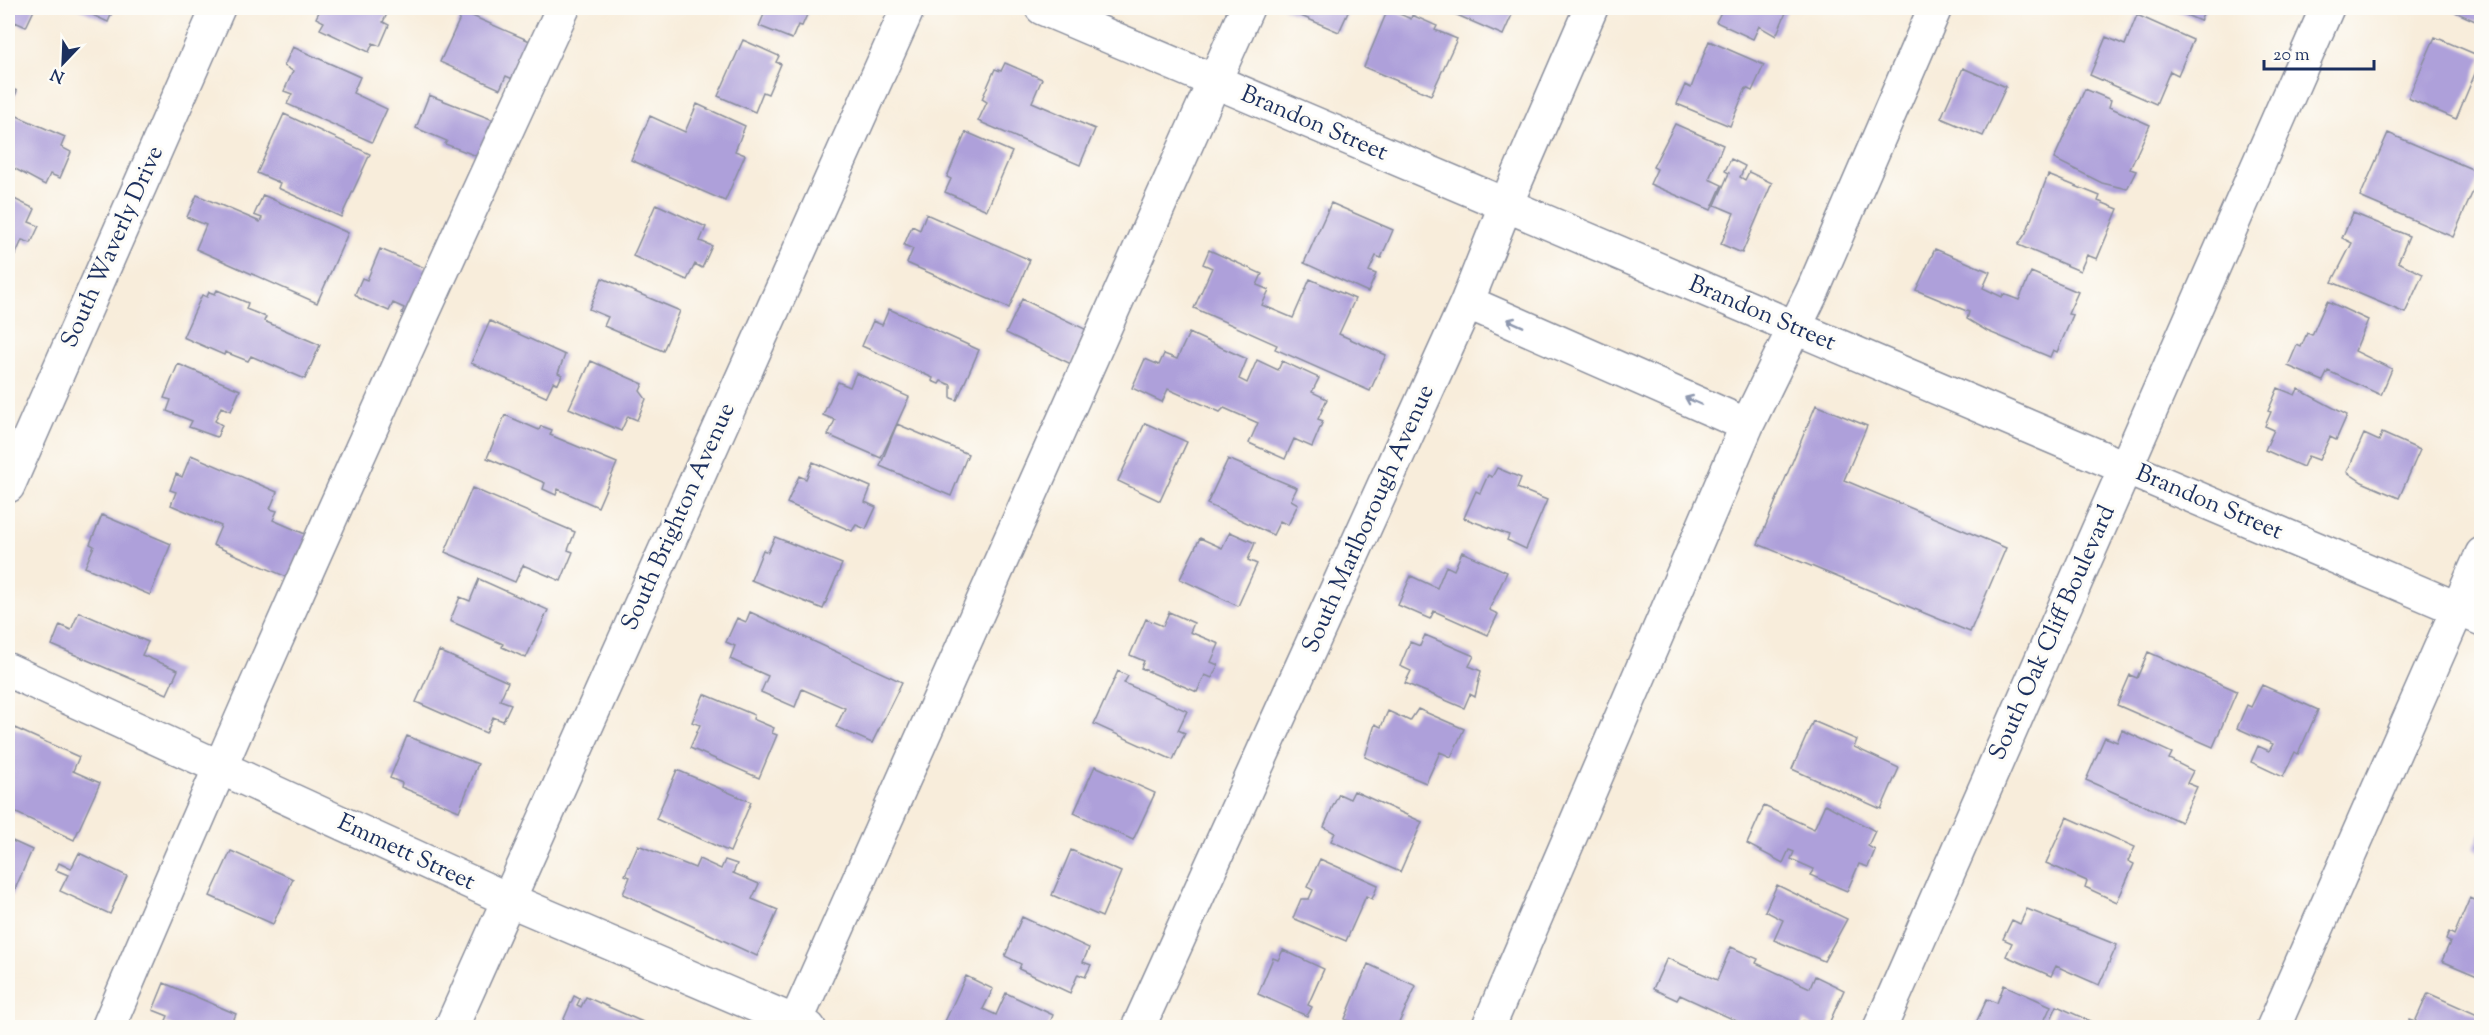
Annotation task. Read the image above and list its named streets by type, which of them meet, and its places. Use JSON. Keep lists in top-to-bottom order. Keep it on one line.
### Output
{"streets":{"street":["Brandon Street","South Waverly Drive","South Brighton Avenue","South Marlborough Avenue","South Oak Cliff Boulevard","Emmett Street"]},"crossings":[["Brandon Street","South Marlborough Avenue"],["Brandon Street","South Oak Cliff Boulevard"],["South Brighton Avenue","Emmett Street"]],"scale_bar":"20 m","north":"bottom left"}
